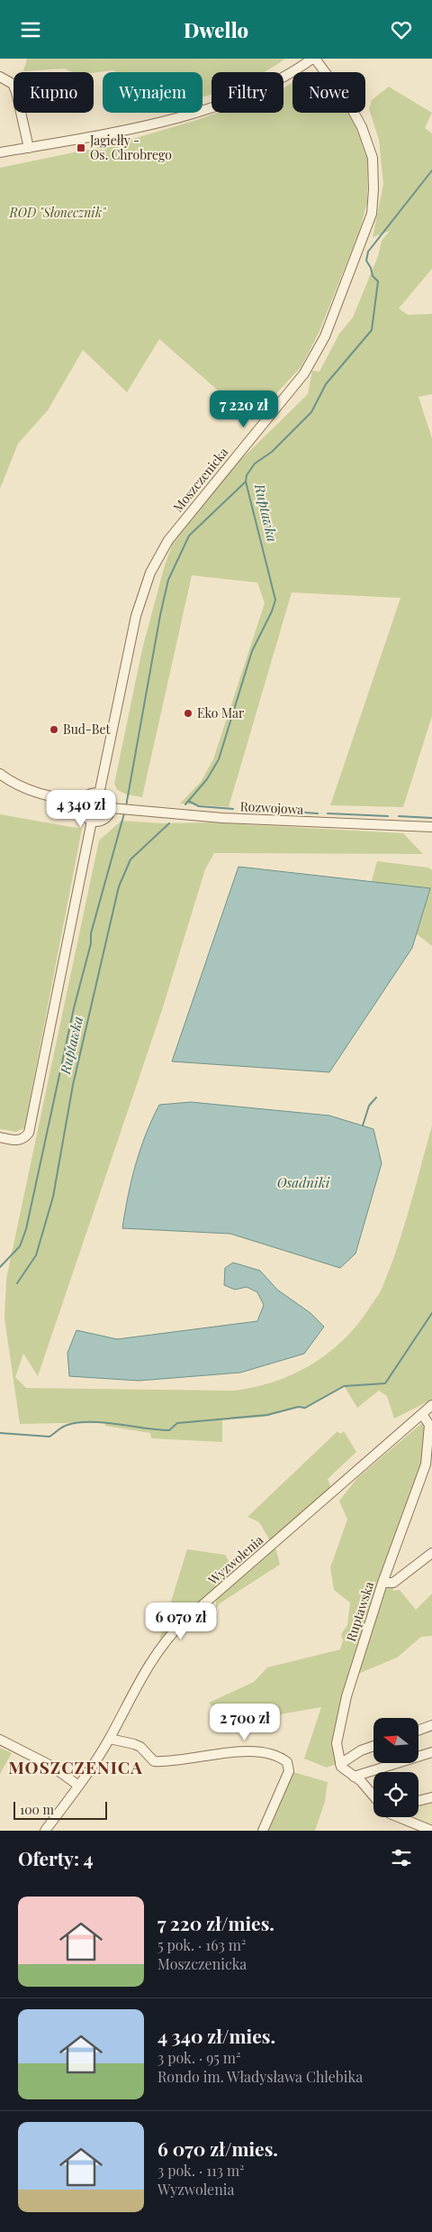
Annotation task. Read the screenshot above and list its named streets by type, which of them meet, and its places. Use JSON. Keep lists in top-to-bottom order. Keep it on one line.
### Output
{"streets":{"street":["Moszczenicka","Rozwojowa","Wyzwolenia","Ruptawska"]},"crossings":[["Moszczenicka","Rozwojowa"],["Wyzwolenia","Ruptawska"]],"districts":["MOSZCZENICA"],"water":["Ruptawka","Osadniki"],"parks":["ROD \"Słonecznik\""],"places":{"transit":["Jagiełły - Os. Chrobrego"],"other":["Eko Mar","Bud-Bet"]},"scale_bar":"100 m","north":"left","page":{"header":"Dwello","chip":["Kupno","Wynajem","Filtry","Nowe"],"price":["7 220 zł","4 340 zł","6 070 zł","2 700 zł"],"scale":"100 m","heading":"Oferty: 4","list":[{"name":"7 220 zł/mies.","note":"5 pok. · 163 m² · Moszczenicka"},{"name":"4 340 zł/mies.","note":"3 pok. · 95 m² · Rondo im. Władysława Chlebika"},{"name":"6 070 zł/mies.","note":"3 pok. · 113 m² · Wyzwolenia"}]}}
